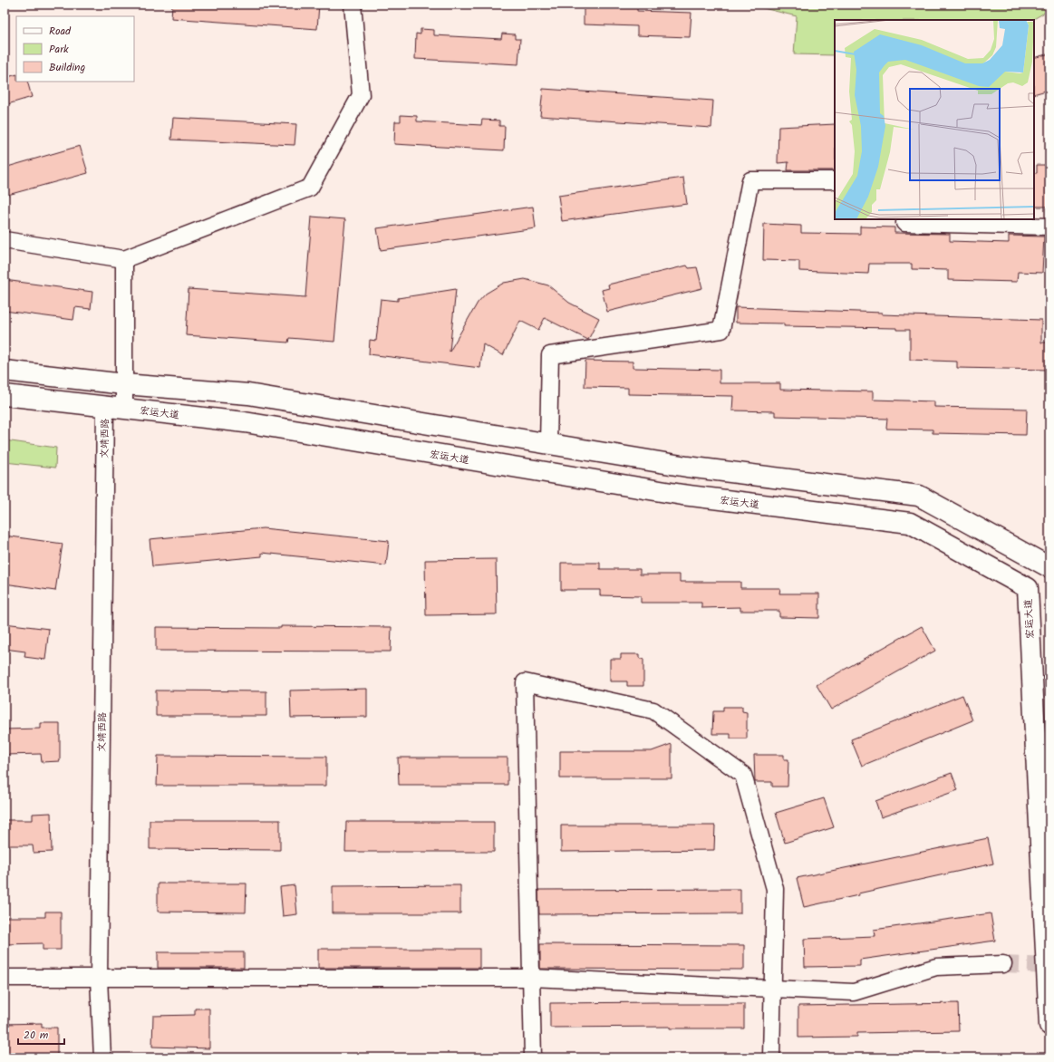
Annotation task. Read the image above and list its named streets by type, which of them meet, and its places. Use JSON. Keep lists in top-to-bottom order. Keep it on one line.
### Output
{"streets":{"main road":["宏运大道"],"street":["文靖西路"]},"crossings":[["宏运大道","文靖西路"]],"legend":["Road","Park","Building"],"scale_bar":"20 m"}
